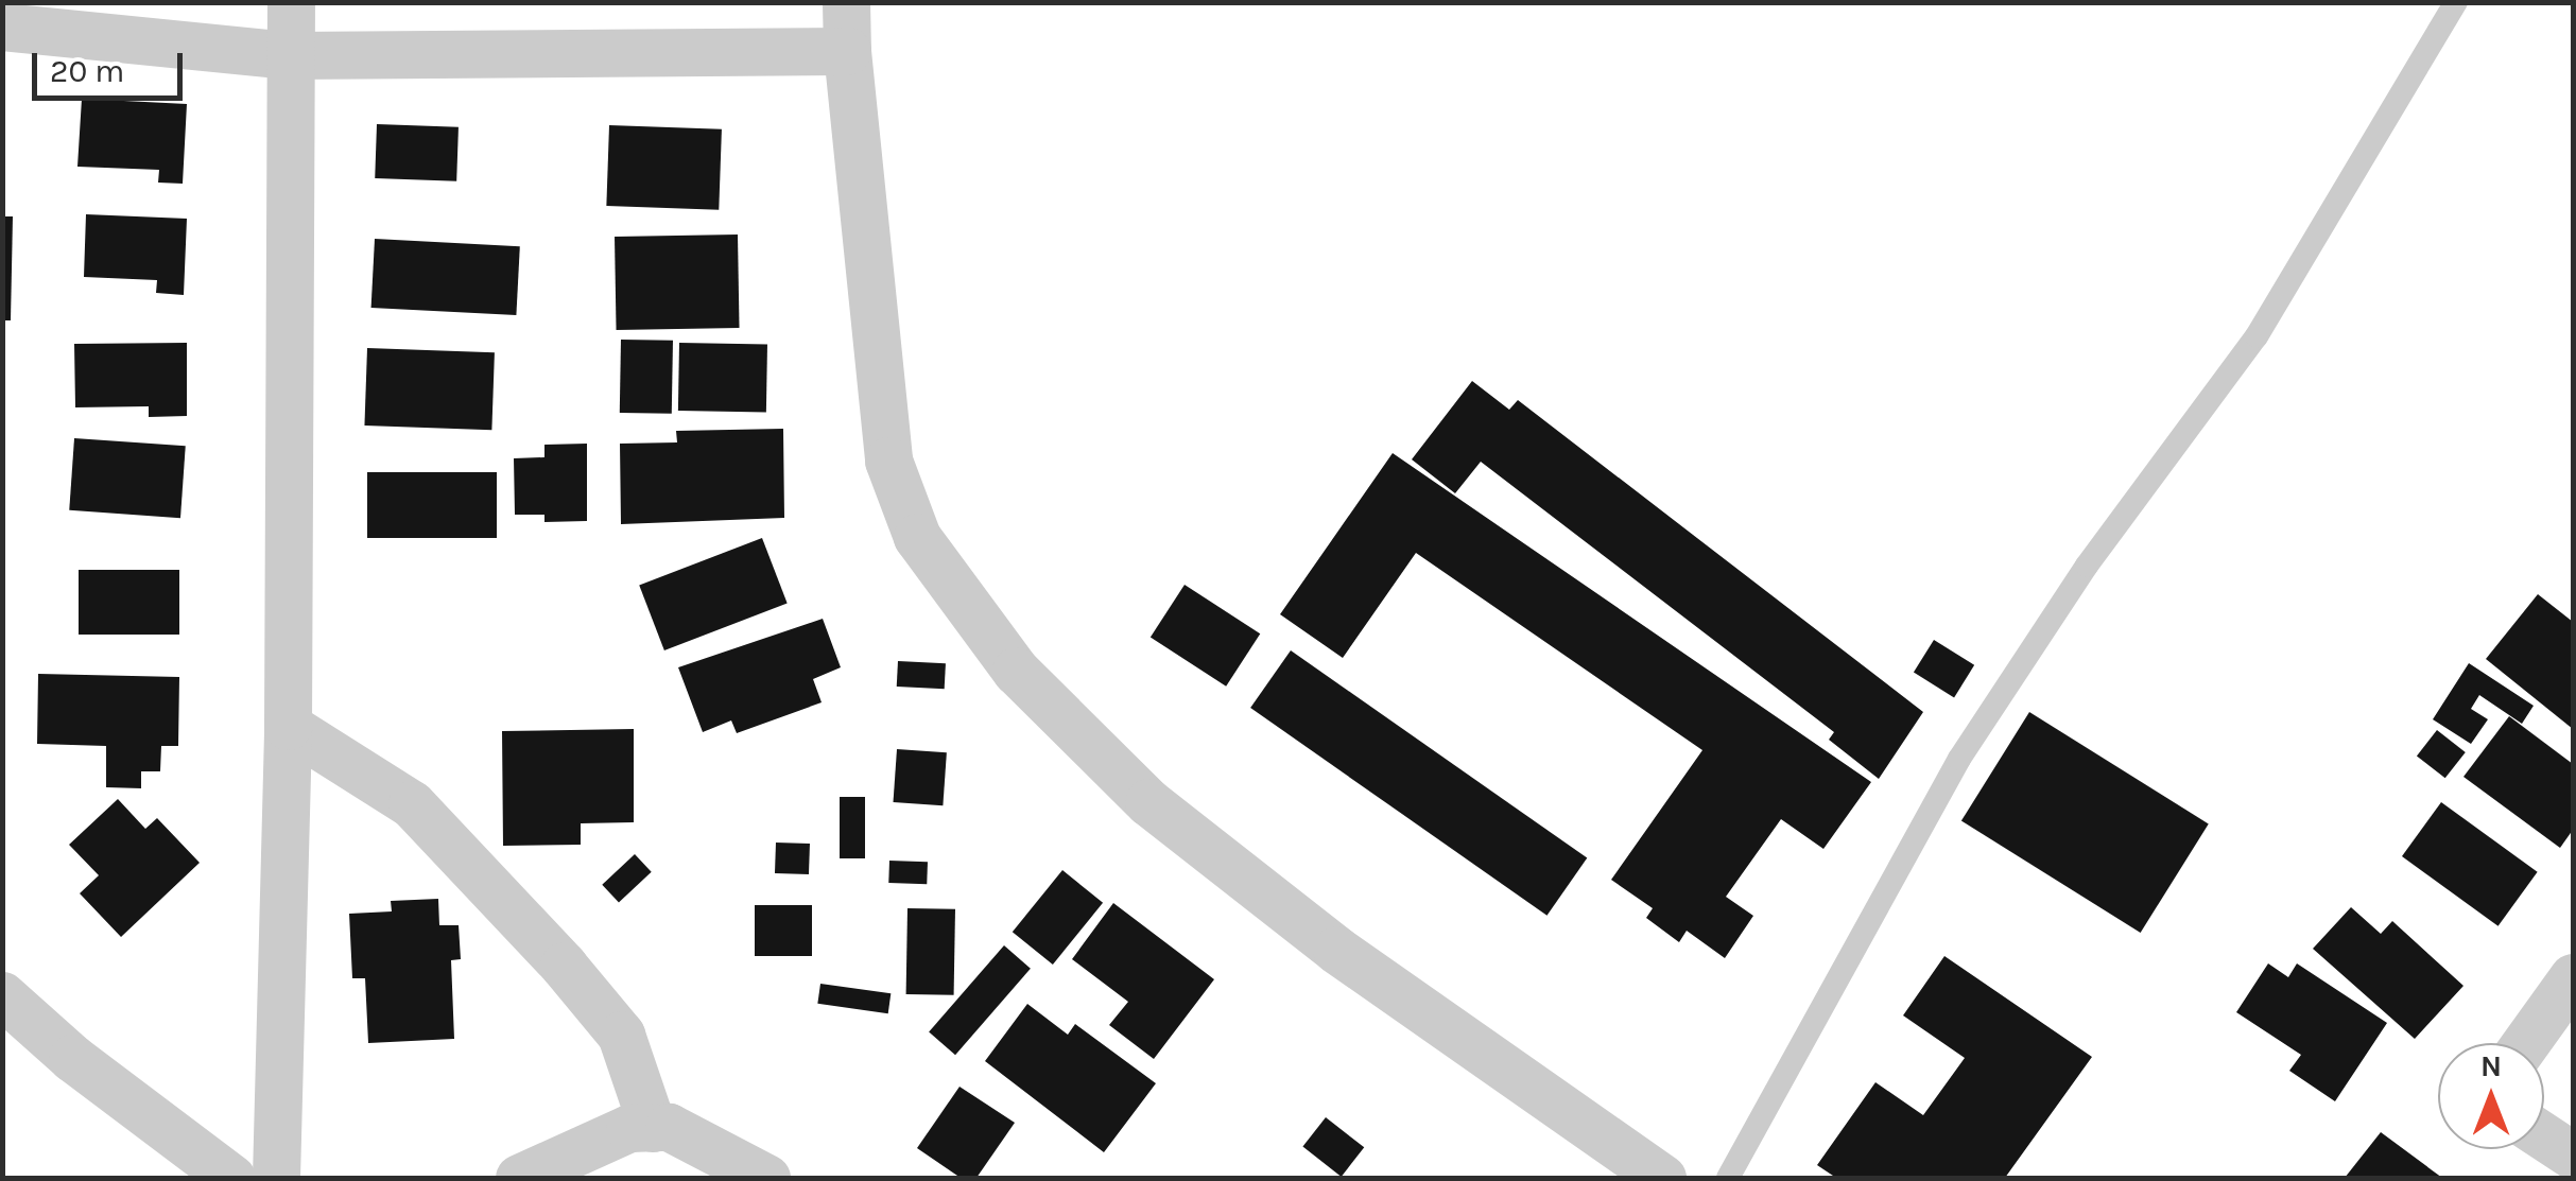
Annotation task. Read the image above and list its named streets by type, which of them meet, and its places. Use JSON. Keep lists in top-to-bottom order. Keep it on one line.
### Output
{"scale_bar":"20 m","north":"top"}
